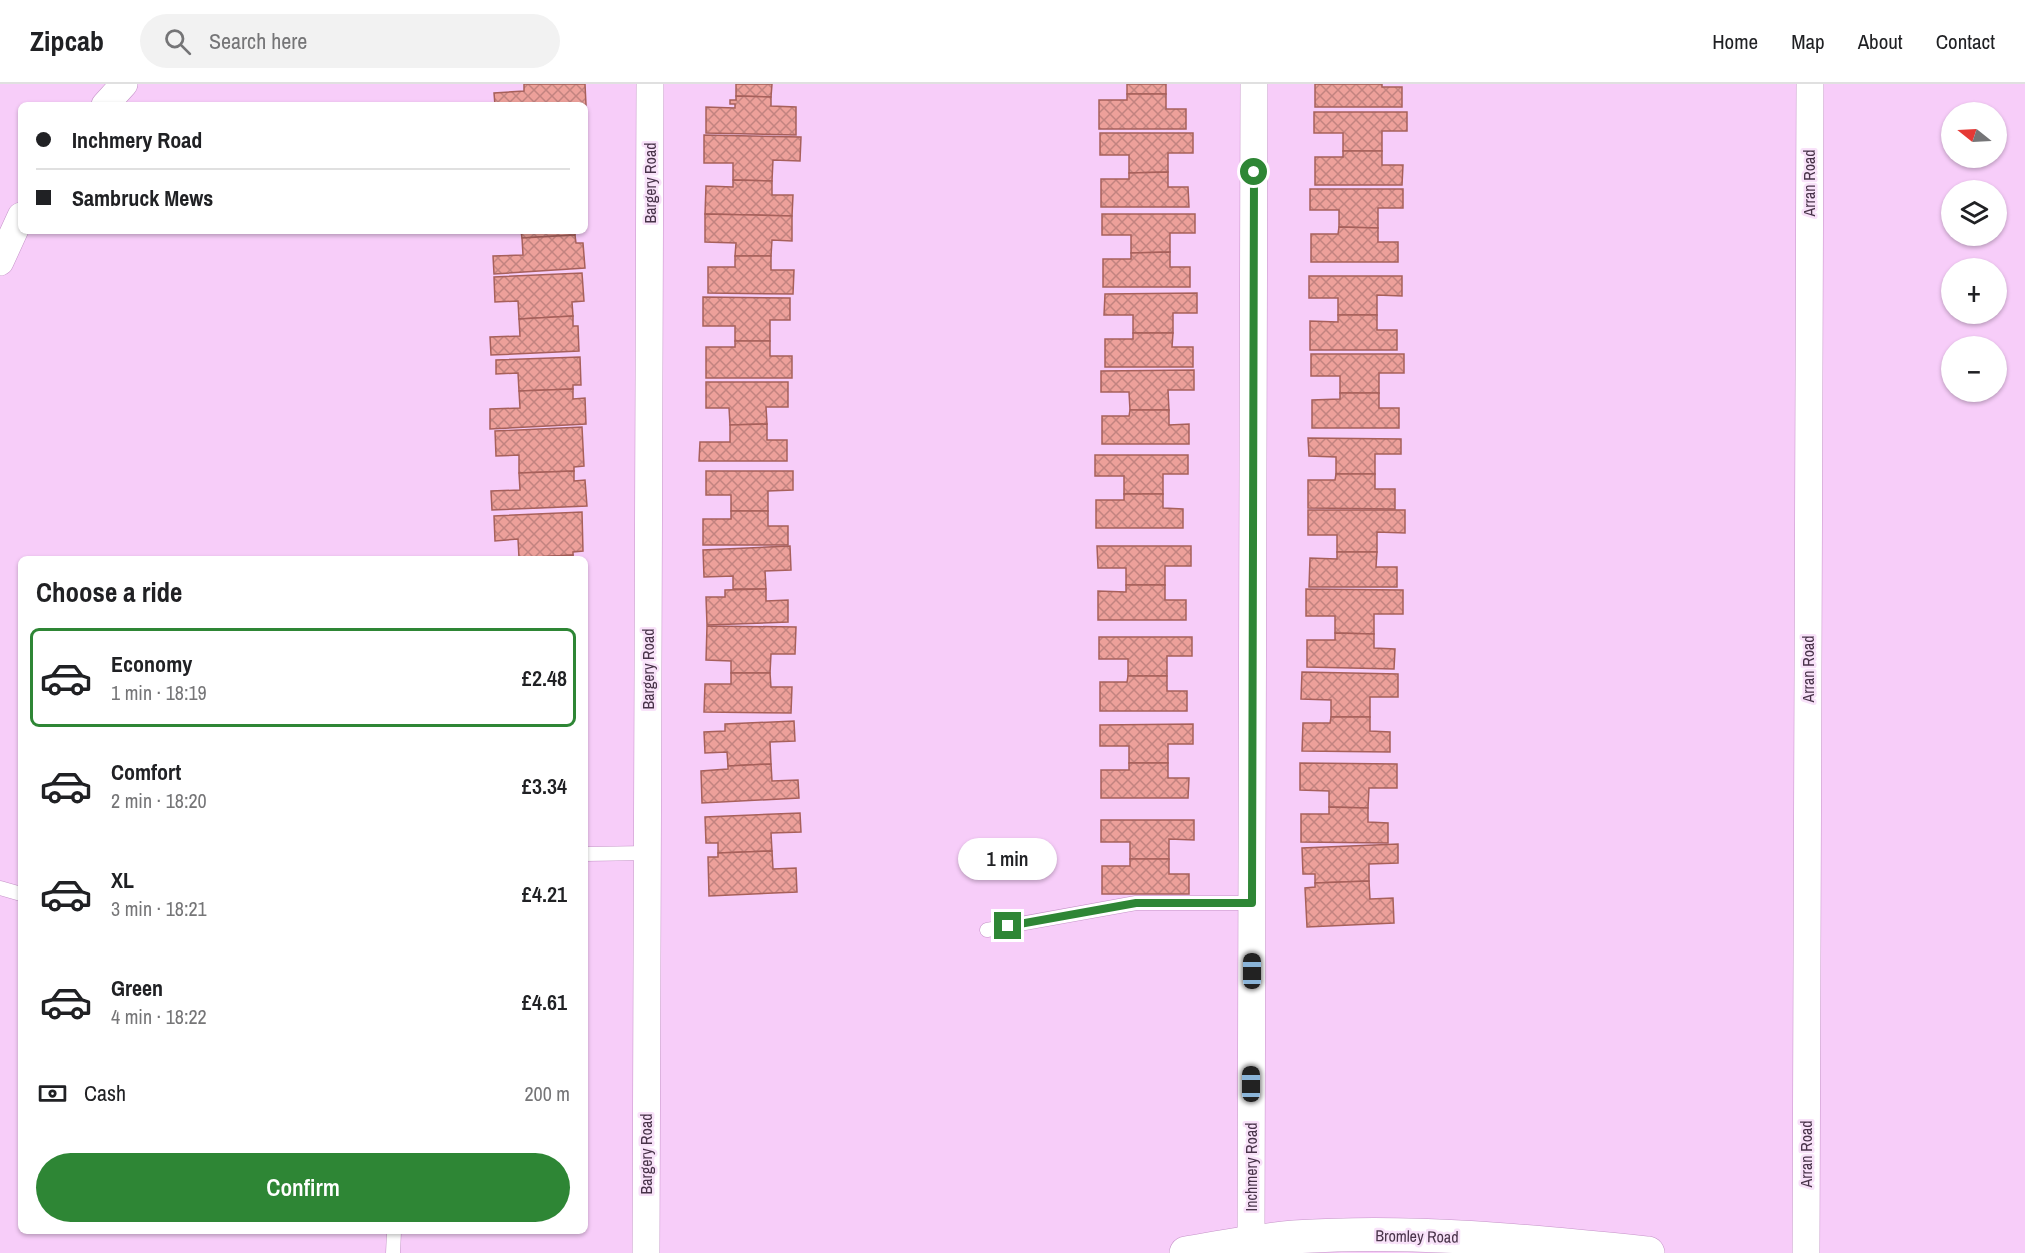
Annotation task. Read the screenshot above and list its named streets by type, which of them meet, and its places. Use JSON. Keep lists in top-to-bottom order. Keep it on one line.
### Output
{"streets":{"highway":["Bromley Road"],"street":["Bargery Road","Arran Road","Inchmery Road"]},"crossings":[["Inchmery Road","Bromley Road"]],"north":"left","page":{"header":"Zipcab","search":"Search here","nav":["Home","Map","About","Contact"],"map_buttons":["+","−"],"banner":["Inchmery Road","Sambruck Mews"],"heading":"Choose a ride","list":[{"name":"Economy","note":"1 min · 18:19","value":"£2.48"},{"name":"Comfort","note":"2 min · 18:20","value":"£3.34"},{"name":"XL","note":"3 min · 18:21","value":"£4.21"},{"name":"Green","note":"4 min · 18:22","value":"£4.61"}],"bubble":"1 min","pay":["Cash","200 m"],"buttons":"Confirm"}}
